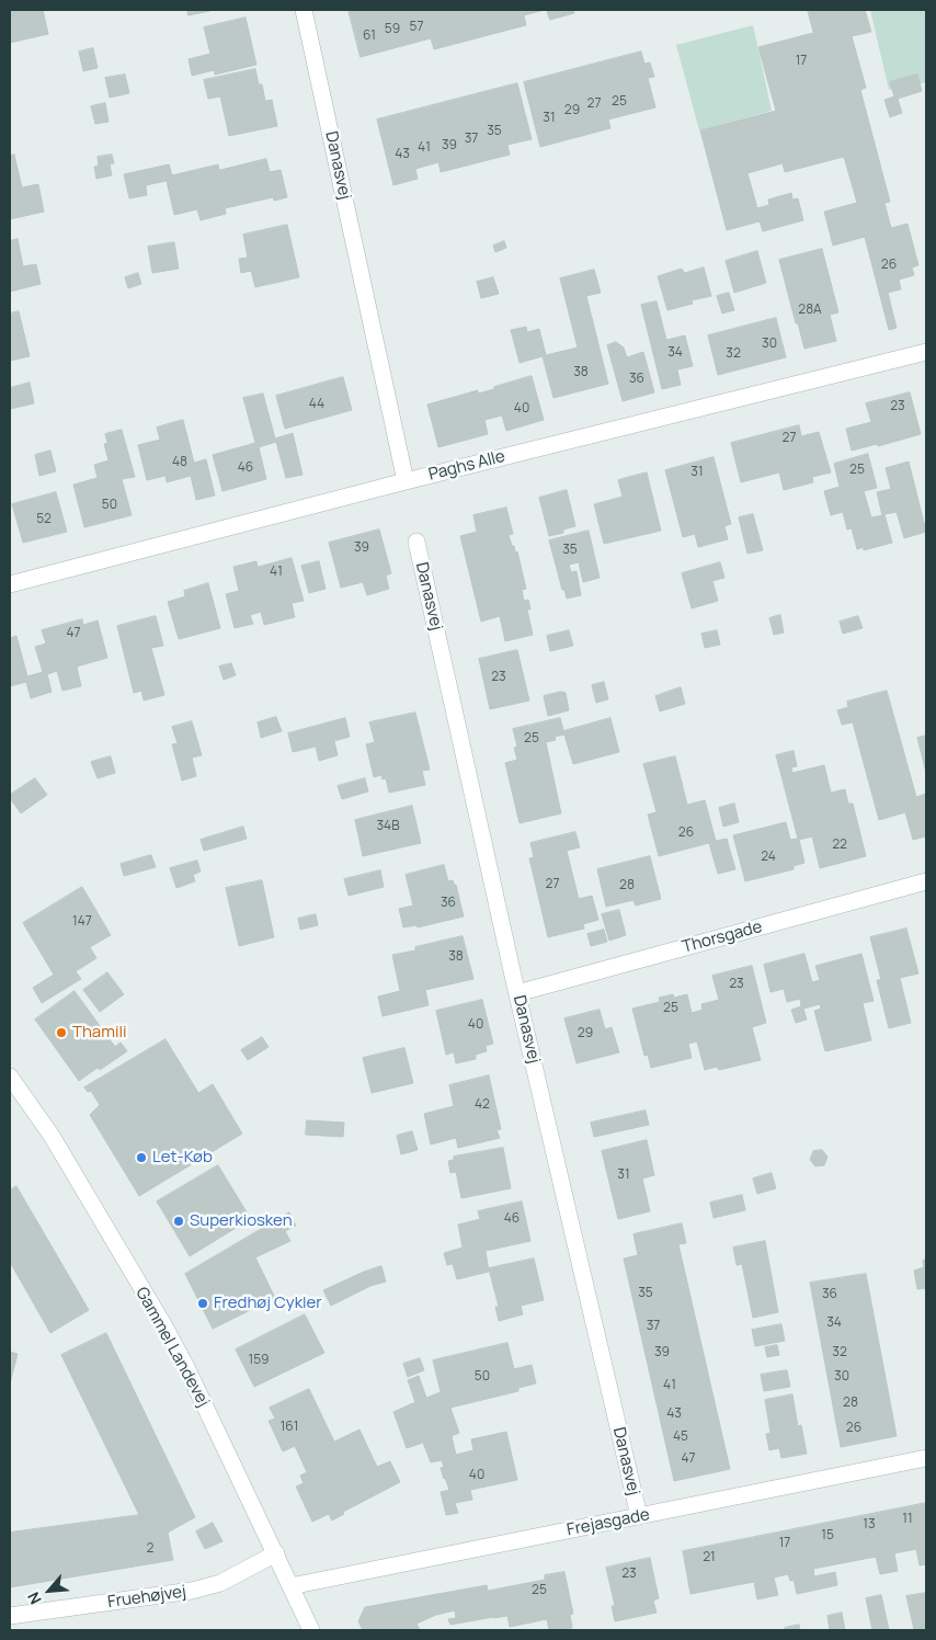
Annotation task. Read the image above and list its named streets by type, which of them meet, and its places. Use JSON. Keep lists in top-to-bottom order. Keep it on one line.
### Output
{"streets":{"street":["Danasvej","Paghs Alle","Thorsgade","Gammel Landevej","Frejasgade","Fruehøjvej"]},"crossings":[["Danasvej","Paghs Alle"],["Danasvej","Thorsgade"],["Danasvej","Frejasgade"],["Gammel Landevej","Frejasgade"],["Gammel Landevej","Fruehøjvej"]],"places":["Thamili","Let-Køb","Superkiosken","Fredhøj Cykler"],"house_numbers":["57","59","61","17","25","27","29","31","35","37","39","41","43","26","28A","30","34","32","38","36","44","23","40","27","48","46","25","31","50","52","39","35","41","47","23","25","34B","26","22","24","27","28","36","147","38","23","25","40","29","42","31","46","35","36","34","37","39","32","159","50","30","41","28","43","161","26","45","47","40","11","13","15","17","2","21","23","25"],"north":"bottom left"}
